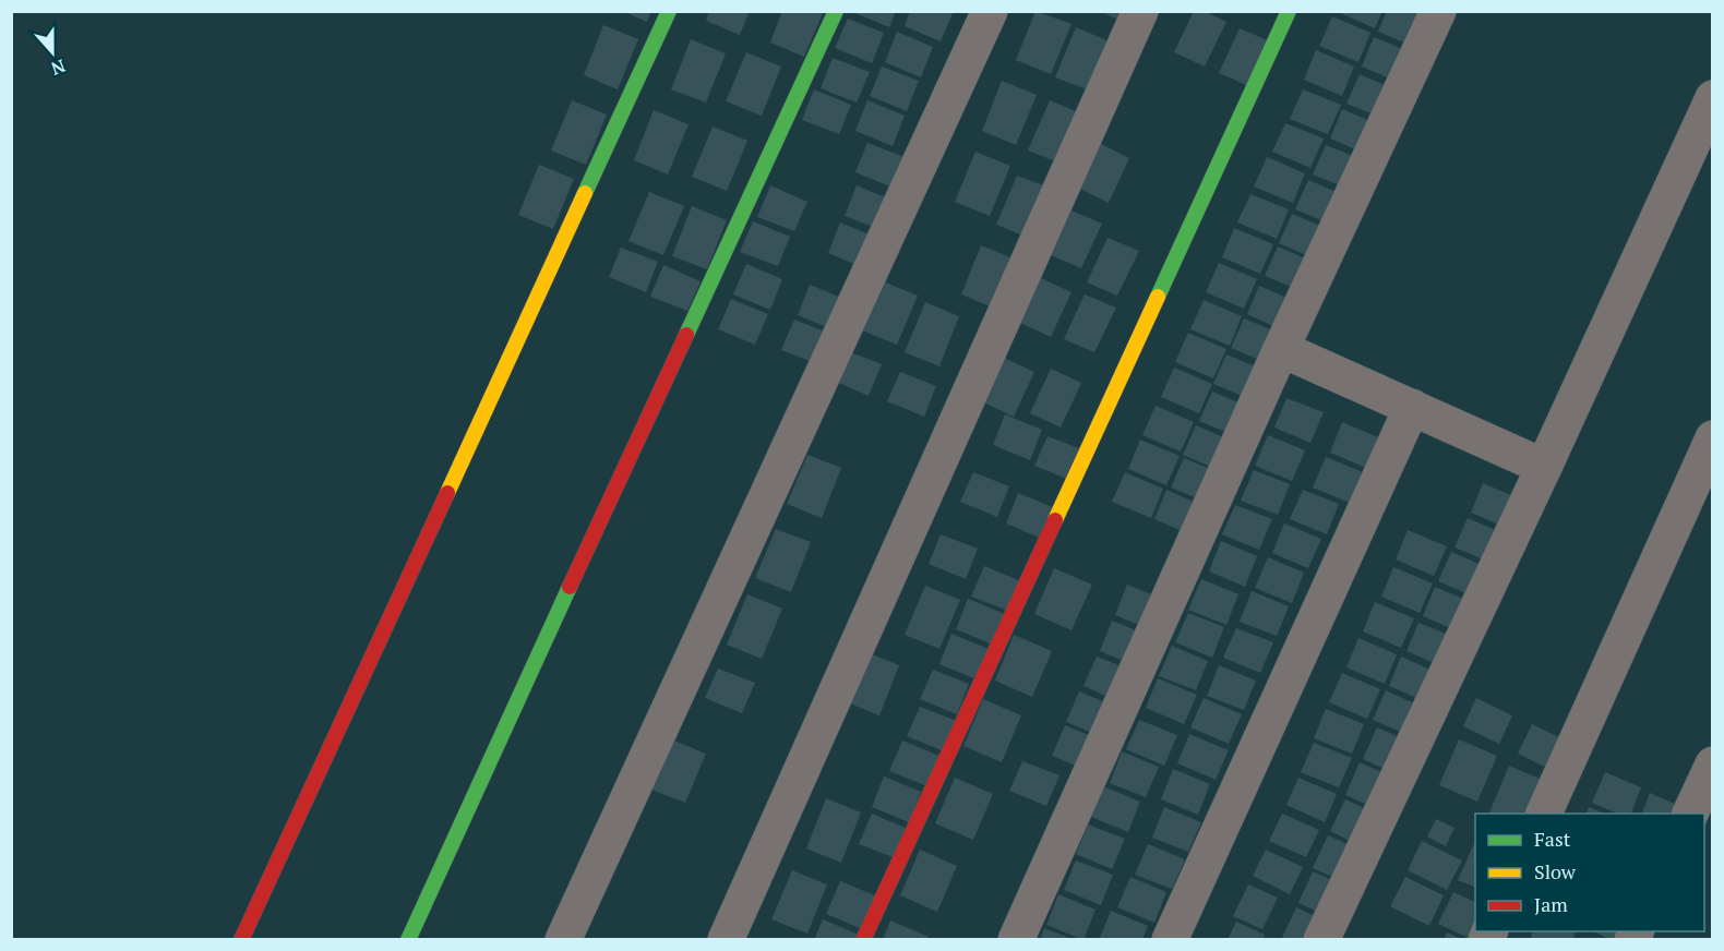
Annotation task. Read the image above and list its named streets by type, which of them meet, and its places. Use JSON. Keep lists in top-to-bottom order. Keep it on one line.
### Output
{"legend":["Fast","Slow","Jam"],"north":"bottom"}
